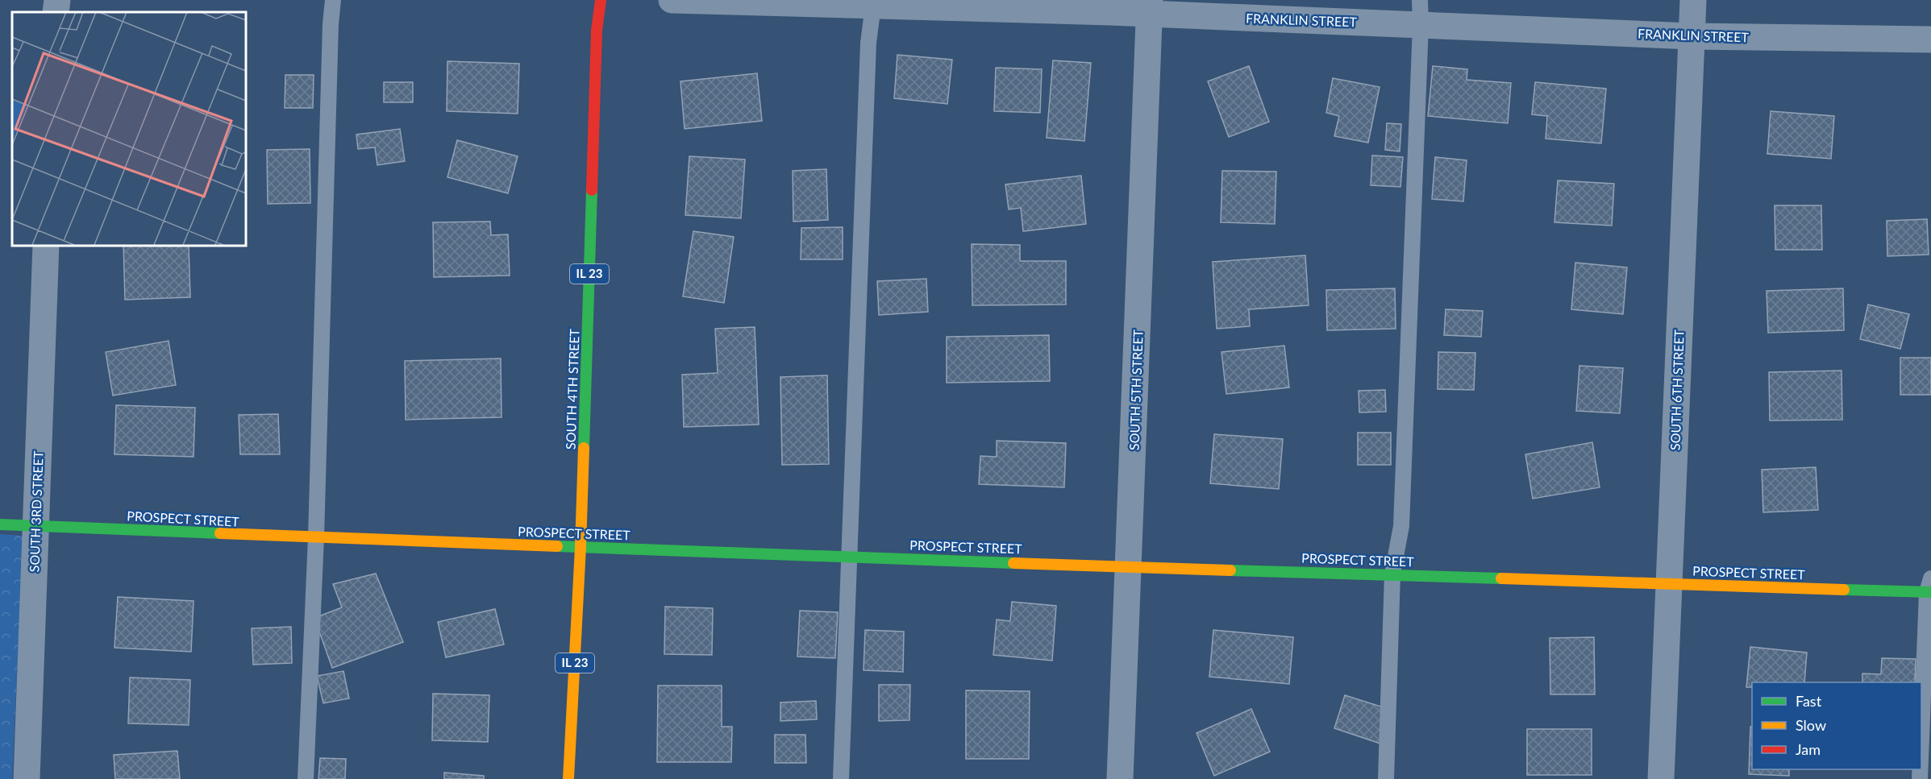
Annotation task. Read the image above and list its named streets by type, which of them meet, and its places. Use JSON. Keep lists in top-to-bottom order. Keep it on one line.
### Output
{"streets":{"street":["FRANKLIN STREET","IL 23","SOUTH 4TH STREET","SOUTH 5TH STREET","SOUTH 6TH STREET","SOUTH 3RD STREET","PROSPECT STREET"]},"crossings":[["FRANKLIN STREET","SOUTH 5TH STREET"],["FRANKLIN STREET","SOUTH 6TH STREET"],["SOUTH 4TH STREET","PROSPECT STREET"],["SOUTH 5TH STREET","PROSPECT STREET"],["SOUTH 6TH STREET","PROSPECT STREET"],["SOUTH 3RD STREET","PROSPECT STREET"]],"legend":["Fast","Slow","Jam"]}
